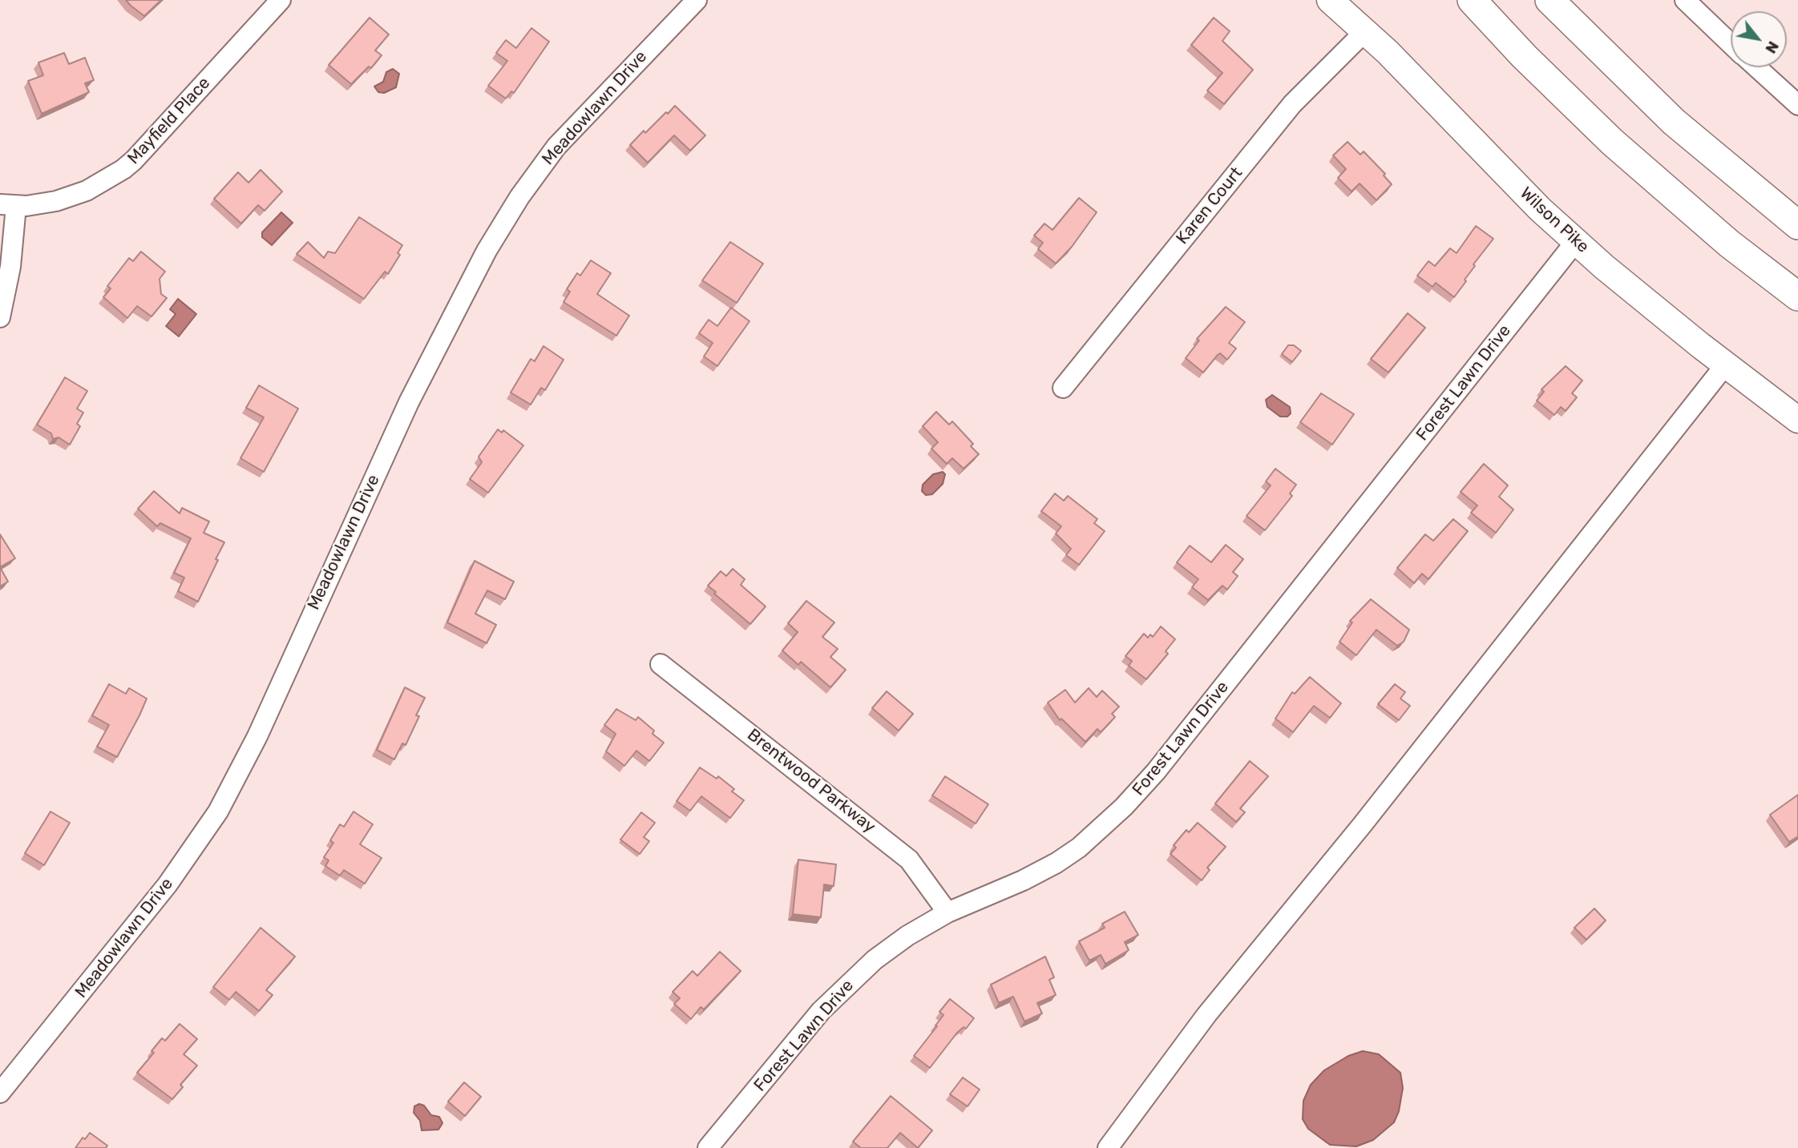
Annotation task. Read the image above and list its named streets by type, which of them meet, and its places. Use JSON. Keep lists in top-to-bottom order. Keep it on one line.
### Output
{"streets":{"main road":["Wilson Pike"],"street":["Meadowlawn Drive","Mayfield Place","Karen Court","Forest Lawn Drive","Brentwood Parkway"]},"crossings":[["Karen Court","Wilson Pike"],["Wilson Pike","Forest Lawn Drive"],["Forest Lawn Drive","Brentwood Parkway"]],"north":"bottom right"}
